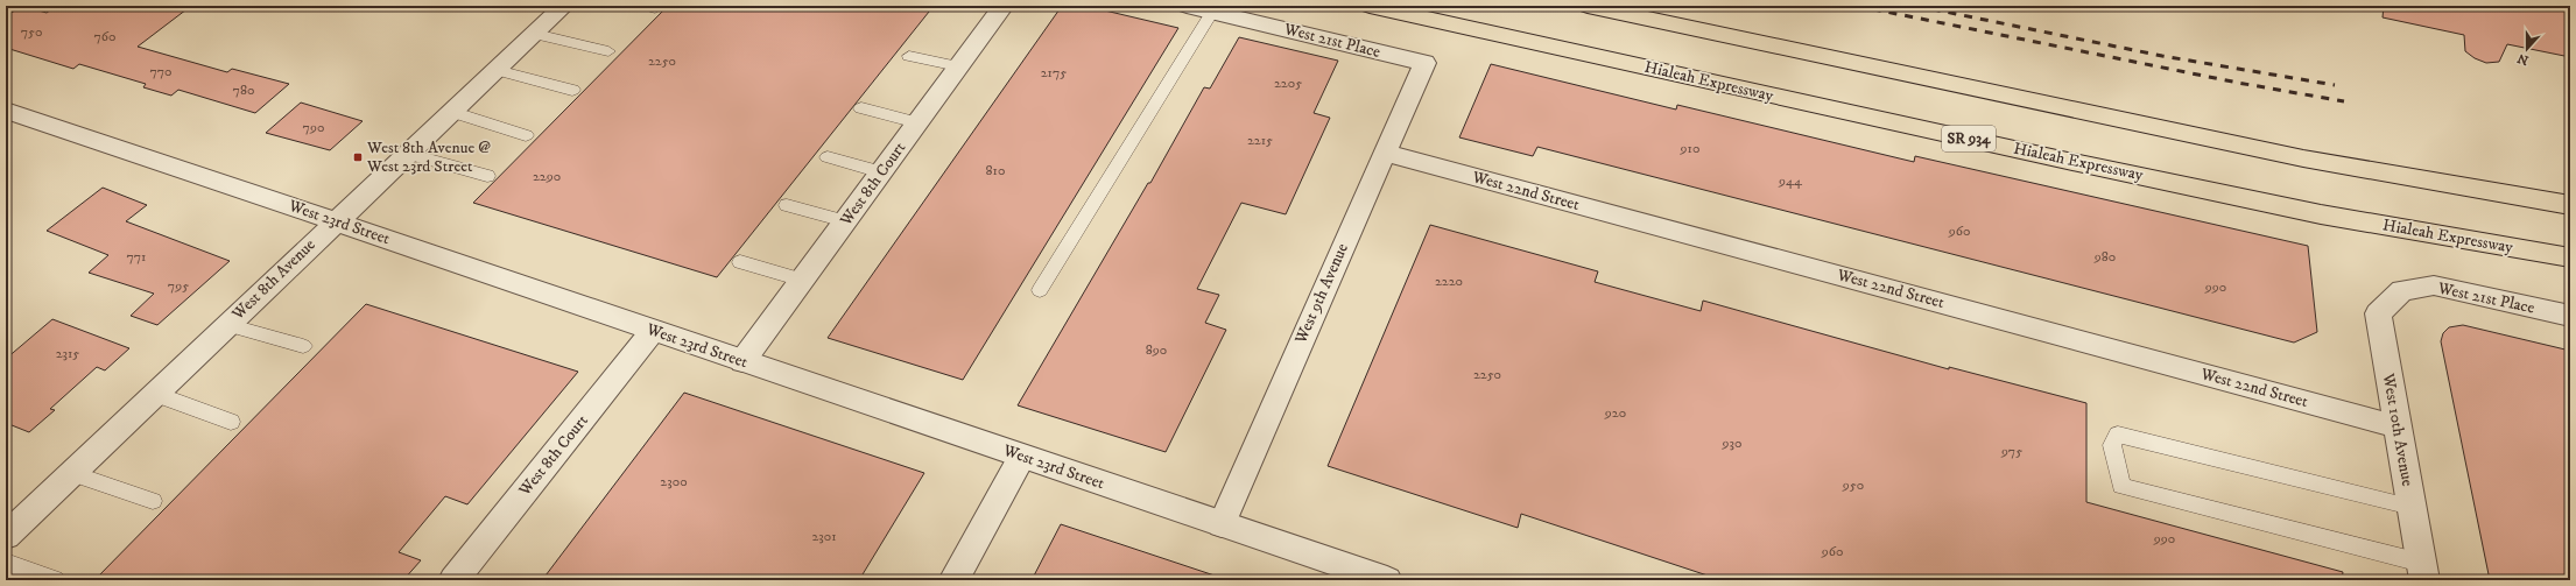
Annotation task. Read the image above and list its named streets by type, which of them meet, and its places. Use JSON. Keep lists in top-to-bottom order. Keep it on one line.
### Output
{"streets":{"main road":["Hialeah Expressway","SR 934"],"street":["West 21st Place","West 8th Court","West 22nd Street","West 23rd Street","West 8th Avenue","West 9th Avenue","West 10th Avenue"]},"crossings":[["West 21st Place","West 9th Avenue"],["West 21st Place","West 10th Avenue"],["West 8th Court","West 23rd Street"],["West 22nd Street","West 9th Avenue"],["West 22nd Street","West 10th Avenue"],["West 23rd Street","West 8th Avenue"],["West 23rd Street","West 9th Avenue"]],"places":{"transit":["West 8th Avenue @ West 23rd Street"]},"house_numbers":["750","760","2250","770","2175","2205","780","790","2215","910","810","2290","944","960","771","980","2220","795","990","890","2315","2250","920","930","975","2300","950","2301","990","960"],"north":"bottom"}
